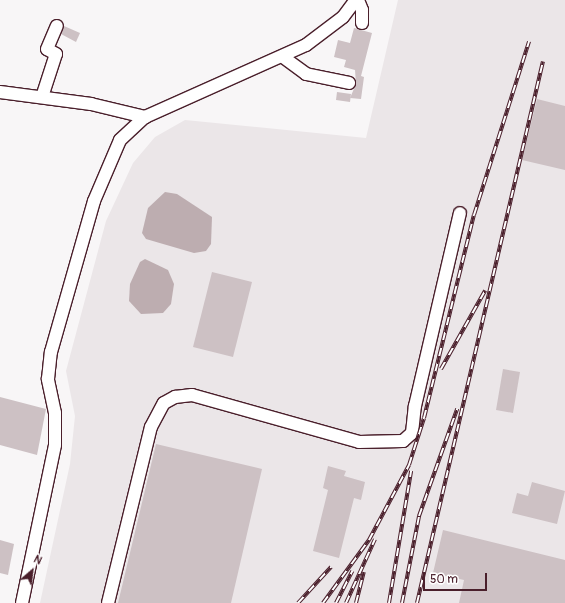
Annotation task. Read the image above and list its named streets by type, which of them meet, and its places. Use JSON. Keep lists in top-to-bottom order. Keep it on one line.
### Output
{"scale_bar":"50 m","north":"top right"}
